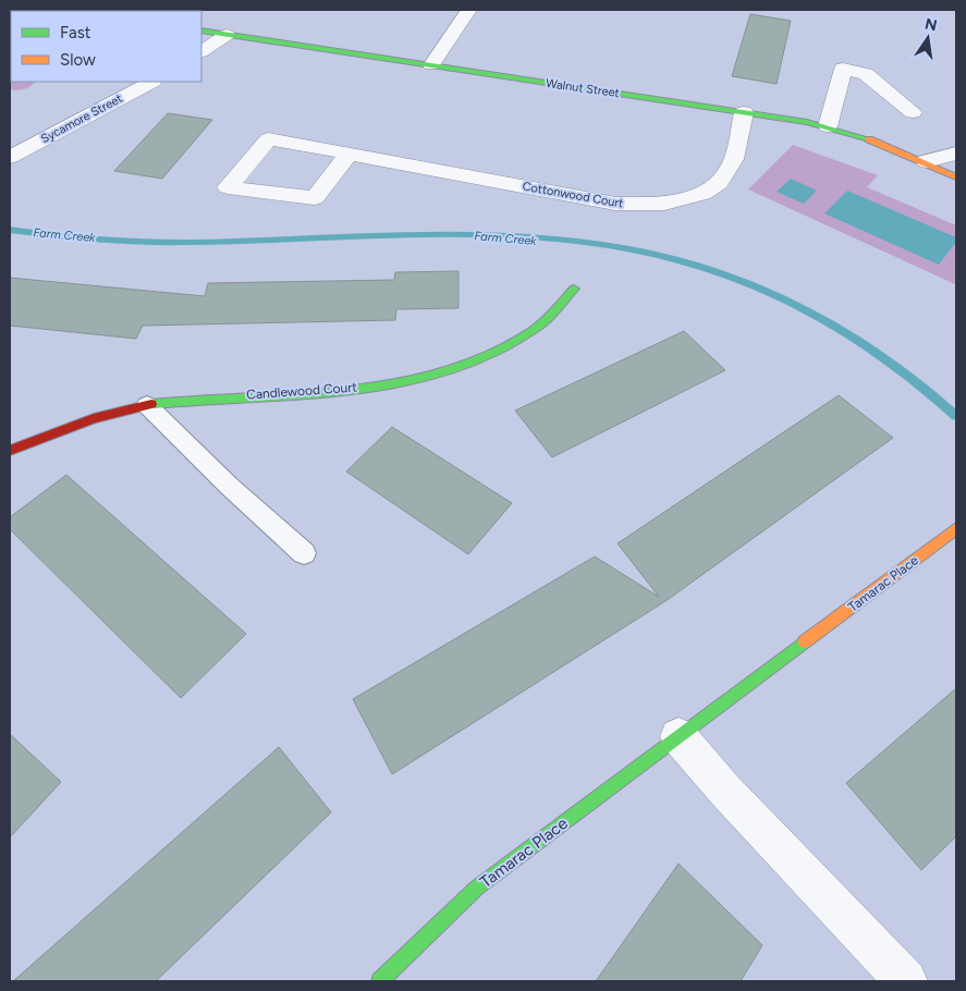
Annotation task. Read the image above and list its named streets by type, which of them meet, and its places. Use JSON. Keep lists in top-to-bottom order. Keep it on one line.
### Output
{"streets":{"street":["Walnut Street","Sycamore Street","Cottonwood Court","Candlewood Court","Tamarac Place"]},"crossings":[["Walnut Street","Cottonwood Court"]],"water":["Farm Creek"],"legend":["Fast","Slow"],"north":"top"}
